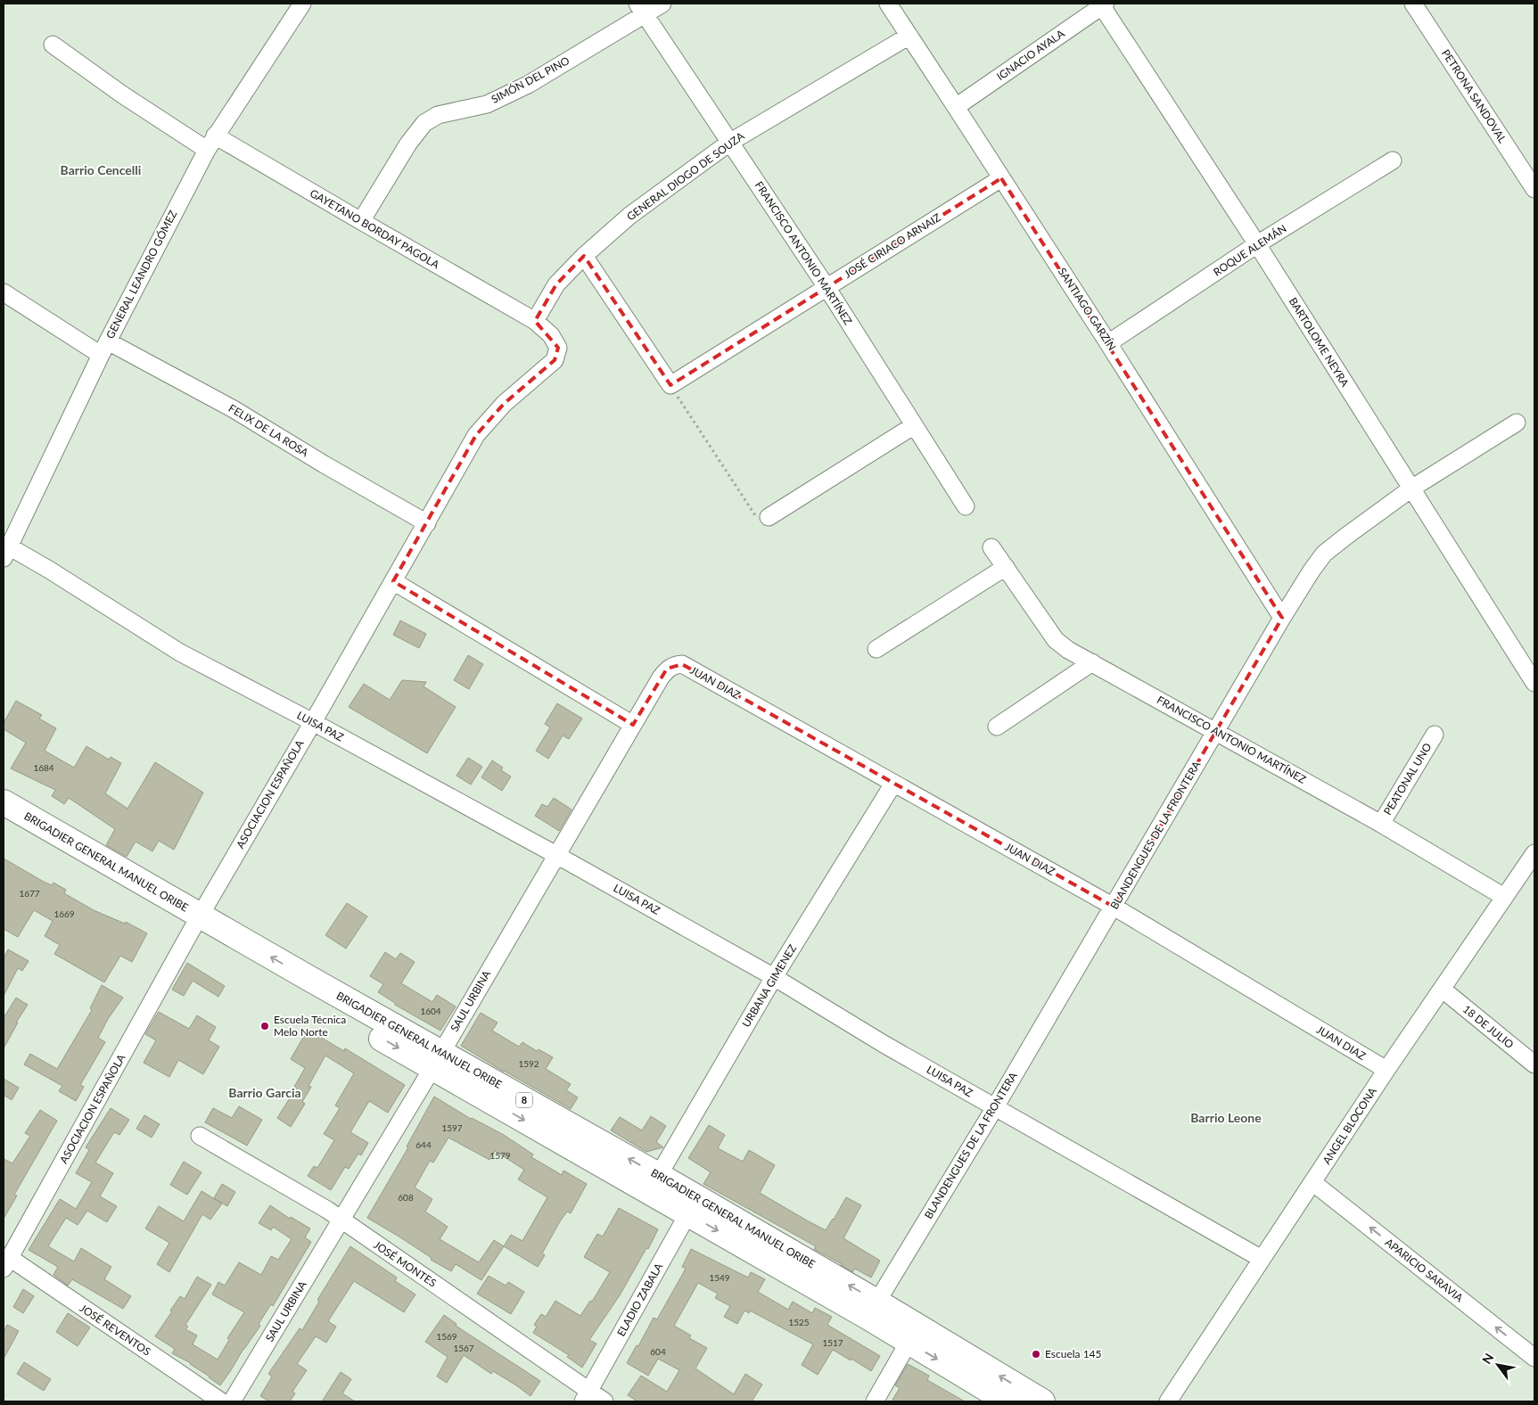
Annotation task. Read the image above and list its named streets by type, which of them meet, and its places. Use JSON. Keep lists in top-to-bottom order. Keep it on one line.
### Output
{"streets":{"main road":["BRIGADIER GENERAL MANUEL ORIBE","8"],"street":["IGNACIO AYALA","SIMÓN DEL PINO","PETRONA SANDOVAL","GENERAL DIOGO DE SOUZA","GAYETANO BORDAY PAGOLA","JOSÉ CIRIACO ARNAIZ","ROQUE ALEMÁN","FRANCISCO ANTONIO MARTÍNEZ","GENERAL LEANDRO GÓMEZ","SANTIAGO GARZÍN","BARTOLOME NEYRA","FELIX DE LA ROSA","JUAN DIAZ","LUISA PAZ","PEATONAL UNO","ASOCIACION ESPAÑOLA","BLANDENGUES DE LA FRONTERA","URBANA GIMENEZ","SAUL URBINA","18 DE JULIO","ANGEL BLOCONA","JOSÉ MONTES","APARICIO SARAVIA","ELADIO ZABALA","JOSÉ REVENTOS"]},"crossings":[["IGNACIO AYALA","SANTIAGO GARZÍN"],["IGNACIO AYALA","BARTOLOME NEYRA"],["SIMÓN DEL PINO","GAYETANO BORDAY PAGOLA"],["SIMÓN DEL PINO","FRANCISCO ANTONIO MARTÍNEZ"],["GENERAL DIOGO DE SOUZA","GAYETANO BORDAY PAGOLA"],["GENERAL DIOGO DE SOUZA","FRANCISCO ANTONIO MARTÍNEZ"],["GENERAL DIOGO DE SOUZA","SANTIAGO GARZÍN"],["GENERAL DIOGO DE SOUZA","ASOCIACION ESPAÑOLA"],["GAYETANO BORDAY PAGOLA","GENERAL LEANDRO GÓMEZ"],["GAYETANO BORDAY PAGOLA","ASOCIACION ESPAÑOLA"],["JOSÉ CIRIACO ARNAIZ","FRANCISCO ANTONIO MARTÍNEZ"],["JOSÉ CIRIACO ARNAIZ","SANTIAGO GARZÍN"],["ROQUE ALEMÁN","SANTIAGO GARZÍN"],["ROQUE ALEMÁN","BARTOLOME NEYRA"],["FRANCISCO ANTONIO MARTÍNEZ","PEATONAL UNO"],["FRANCISCO ANTONIO MARTÍNEZ","BLANDENGUES DE LA FRONTERA"],["FRANCISCO ANTONIO MARTÍNEZ","ANGEL BLOCONA"],["GENERAL LEANDRO GÓMEZ","FELIX DE LA ROSA"],["GENERAL LEANDRO GÓMEZ","LUISA PAZ"],["SANTIAGO GARZÍN","BLANDENGUES DE LA FRONTERA"],["BARTOLOME NEYRA","BLANDENGUES DE LA FRONTERA"],["FELIX DE LA ROSA","ASOCIACION ESPAÑOLA"],["JUAN DIAZ","BLANDENGUES DE LA FRONTERA"],["JUAN DIAZ","URBANA GIMENEZ"],["JUAN DIAZ","SAUL URBINA"],["JUAN DIAZ","ANGEL BLOCONA"],["LUISA PAZ","ASOCIACION ESPAÑOLA"],["LUISA PAZ","BLANDENGUES DE LA FRONTERA"],["LUISA PAZ","URBANA GIMENEZ"],["LUISA PAZ","SAUL URBINA"],["LUISA PAZ","ANGEL BLOCONA"],["ASOCIACION ESPAÑOLA","BRIGADIER GENERAL MANUEL ORIBE"],["ASOCIACION ESPAÑOLA","JOSÉ REVENTOS"],["BLANDENGUES DE LA FRONTERA","BRIGADIER GENERAL MANUEL ORIBE"],["BRIGADIER GENERAL MANUEL ORIBE","URBANA GIMENEZ"],["BRIGADIER GENERAL MANUEL ORIBE","SAUL URBINA"],["BRIGADIER GENERAL MANUEL ORIBE","ELADIO ZABALA"],["SAUL URBINA","JOSÉ MONTES"],["18 DE JULIO","ANGEL BLOCONA"],["ANGEL BLOCONA","APARICIO SARAVIA"],["JOSÉ MONTES","ELADIO ZABALA"]],"one_way":["APARICIO SARAVIA"],"districts":["Barrio Cencelli","Barrio Garcia","Barrio Leone"],"places":["Escuela Técnica Melo Norte","Escuela 145"],"house_numbers":["1684","1677","1669","1604","1592","1597","644","1579","608","1549","1525","1569","1517","1567","604"],"north":"top left"}
